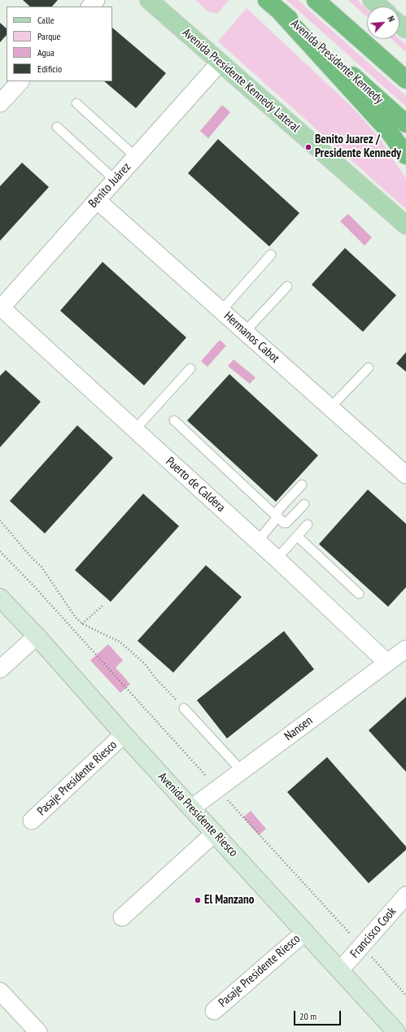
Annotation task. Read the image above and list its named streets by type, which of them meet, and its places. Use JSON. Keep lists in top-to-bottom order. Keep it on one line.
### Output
{"streets":{"highway":["Avenida Presidente Kennedy"],"main road":["Avenida Presidente Kennedy Lateral","Avenida Presidente Riesco"],"street":["Benito Juárez","Hermanos Cabot","Puerto de Caldera","Nansen","Pasaje Presidente Riesco","Francisco Cook"]},"crossings":[["Avenida Presidente Kennedy Lateral","Benito Juárez"],["Benito Juárez","Hermanos Cabot"],["Benito Juárez","Puerto de Caldera"],["Puerto de Caldera","Nansen"],["Nansen","Avenida Presidente Riesco"],["Pasaje Presidente Riesco","Avenida Presidente Riesco"],["Avenida Presidente Riesco","Francisco Cook"]],"places":["Benito Juarez / Presidente Kennedy","El Manzano"],"legend":["Calle","Parque","Agua","Edificio"],"scale_bar":"20 m","north":"top right"}
